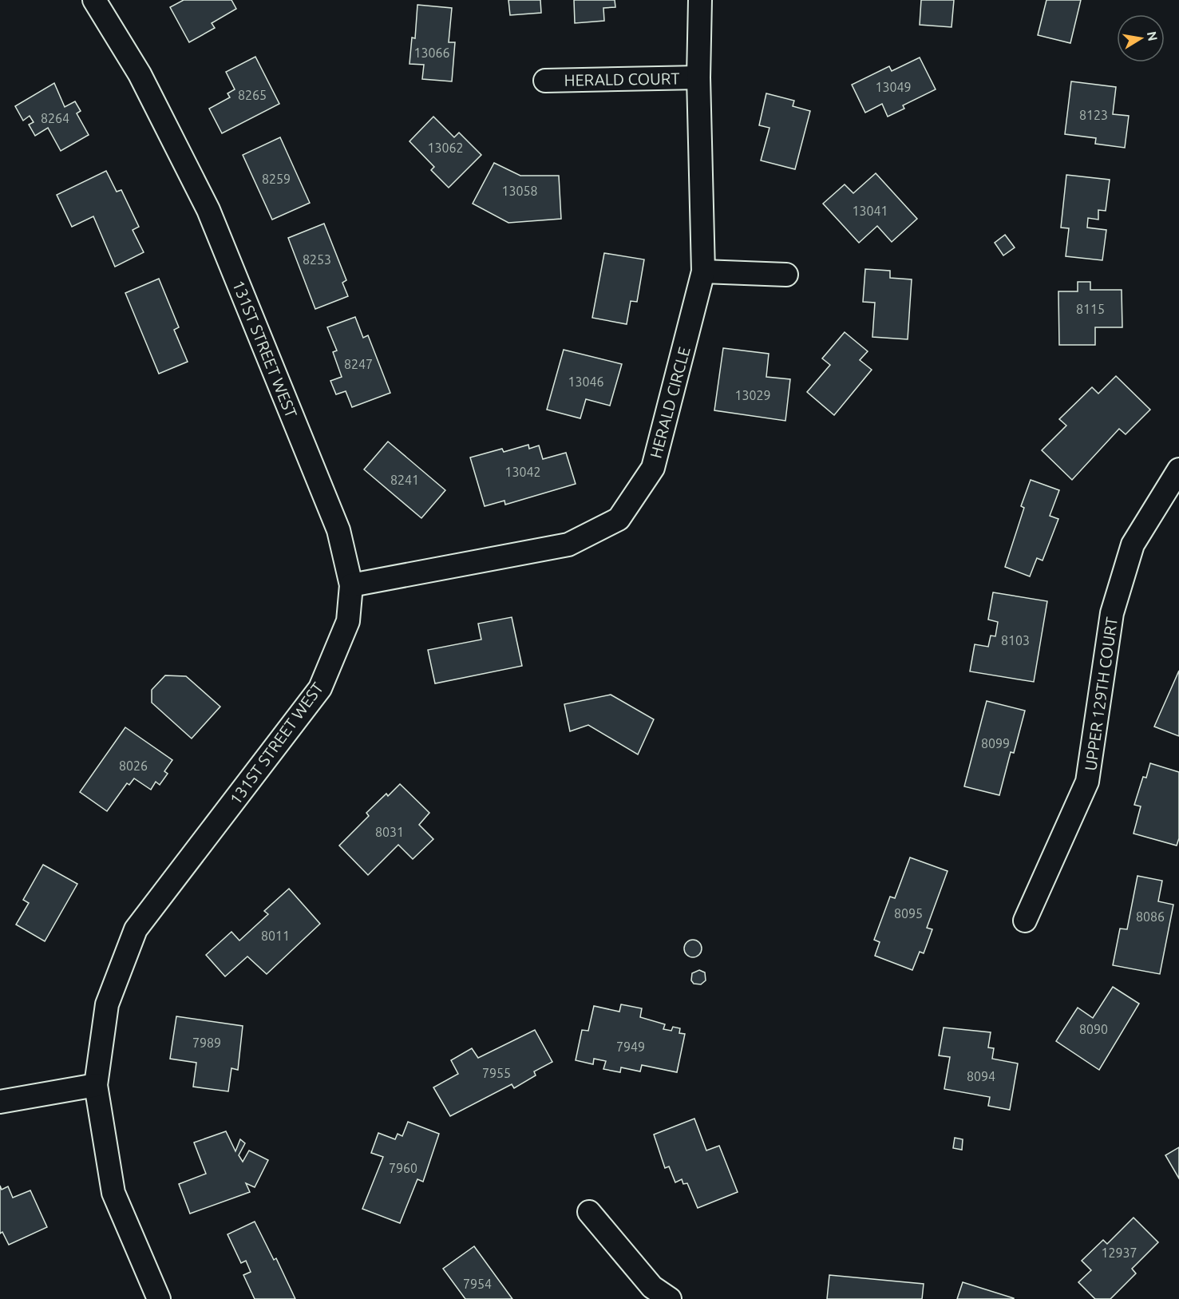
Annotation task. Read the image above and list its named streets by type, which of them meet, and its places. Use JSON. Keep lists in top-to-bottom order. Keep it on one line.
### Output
{"streets":{"street":["HERALD COURT","131ST STREET WEST","HERALD CIRCLE","UPPER 129TH COURT"]},"crossings":[["HERALD COURT","HERALD CIRCLE"],["131ST STREET WEST","HERALD CIRCLE"]],"house_numbers":["13066","13049","8265","8123","8264","13062","8259","13058","13041","8253","8115","8247","13046","13029","13042","8241","8103","8099","8026","8031","8095","8086","8011","8090","7989","7949","7955","8094","7960","12937","7954"],"north":"right"}
